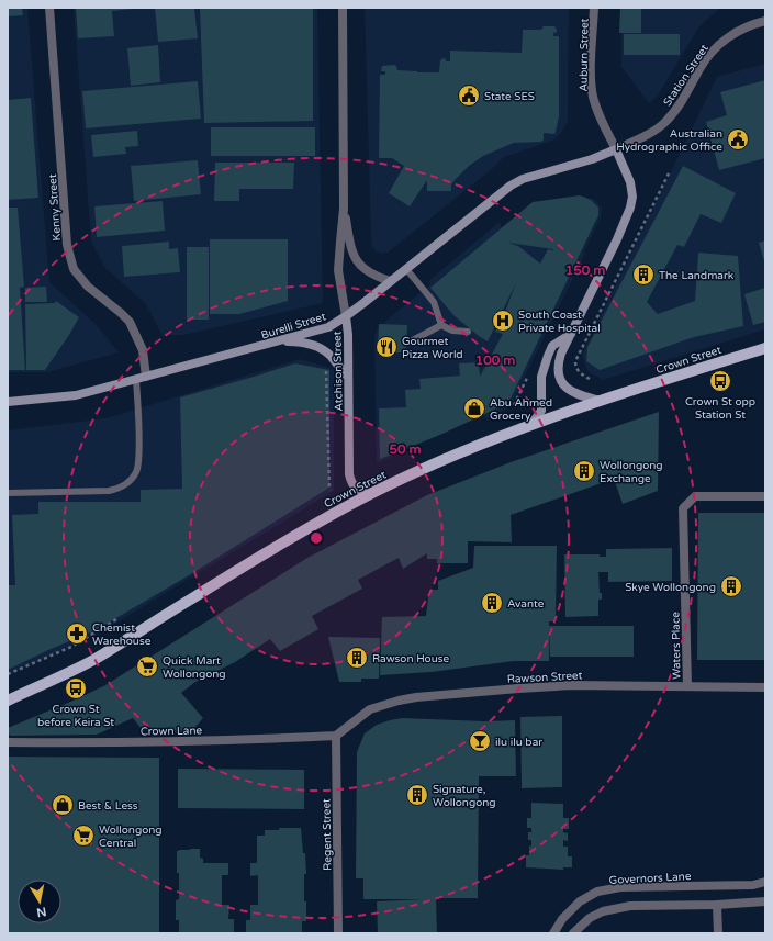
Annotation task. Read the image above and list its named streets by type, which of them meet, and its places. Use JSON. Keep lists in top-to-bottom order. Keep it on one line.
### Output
{"streets":{"main road":["Burelli Street","Crown Street","Atchison Street"],"street":["Auburn Street","Station Street","Kenny Street","Waters Place","Rawson Street","Crown Lane","Regent Street","Governors Lane"]},"crossings":[["Auburn Street","Station Street"],["Auburn Street","Burelli Street"],["Station Street","Burelli Street"],["Kenny Street","Burelli Street"],["Burelli Street","Atchison Street"],["Crown Street","Atchison Street"],["Waters Place","Rawson Street"],["Rawson Street","Crown Lane"],["Rawson Street","Regent Street"],["Crown Lane","Regent Street"]],"places":{"public building":["State SES","Australian Hydrographic Office"],"building":["The Landmark","Wollongong Exchange","Skye Wollongong","Avante","Rawson House","Signature, Wollongong"],"hospital":["South Coast Private Hospital"],"restaurant":["Gourmet Pizza World"],"bus stop":["Crown St opp Station St","Crown St before Keira St"],"shop":["Abu Ahmed Grocery","Best & Less"],"pharmacy":["Chemist Warehouse"],"supermarket":["Quick Mart Wollongong","Wollongong Central"],"bar":["ilu ilu bar"]},"north":"bottom","rings":["150 m","100 m","50 m"]}
